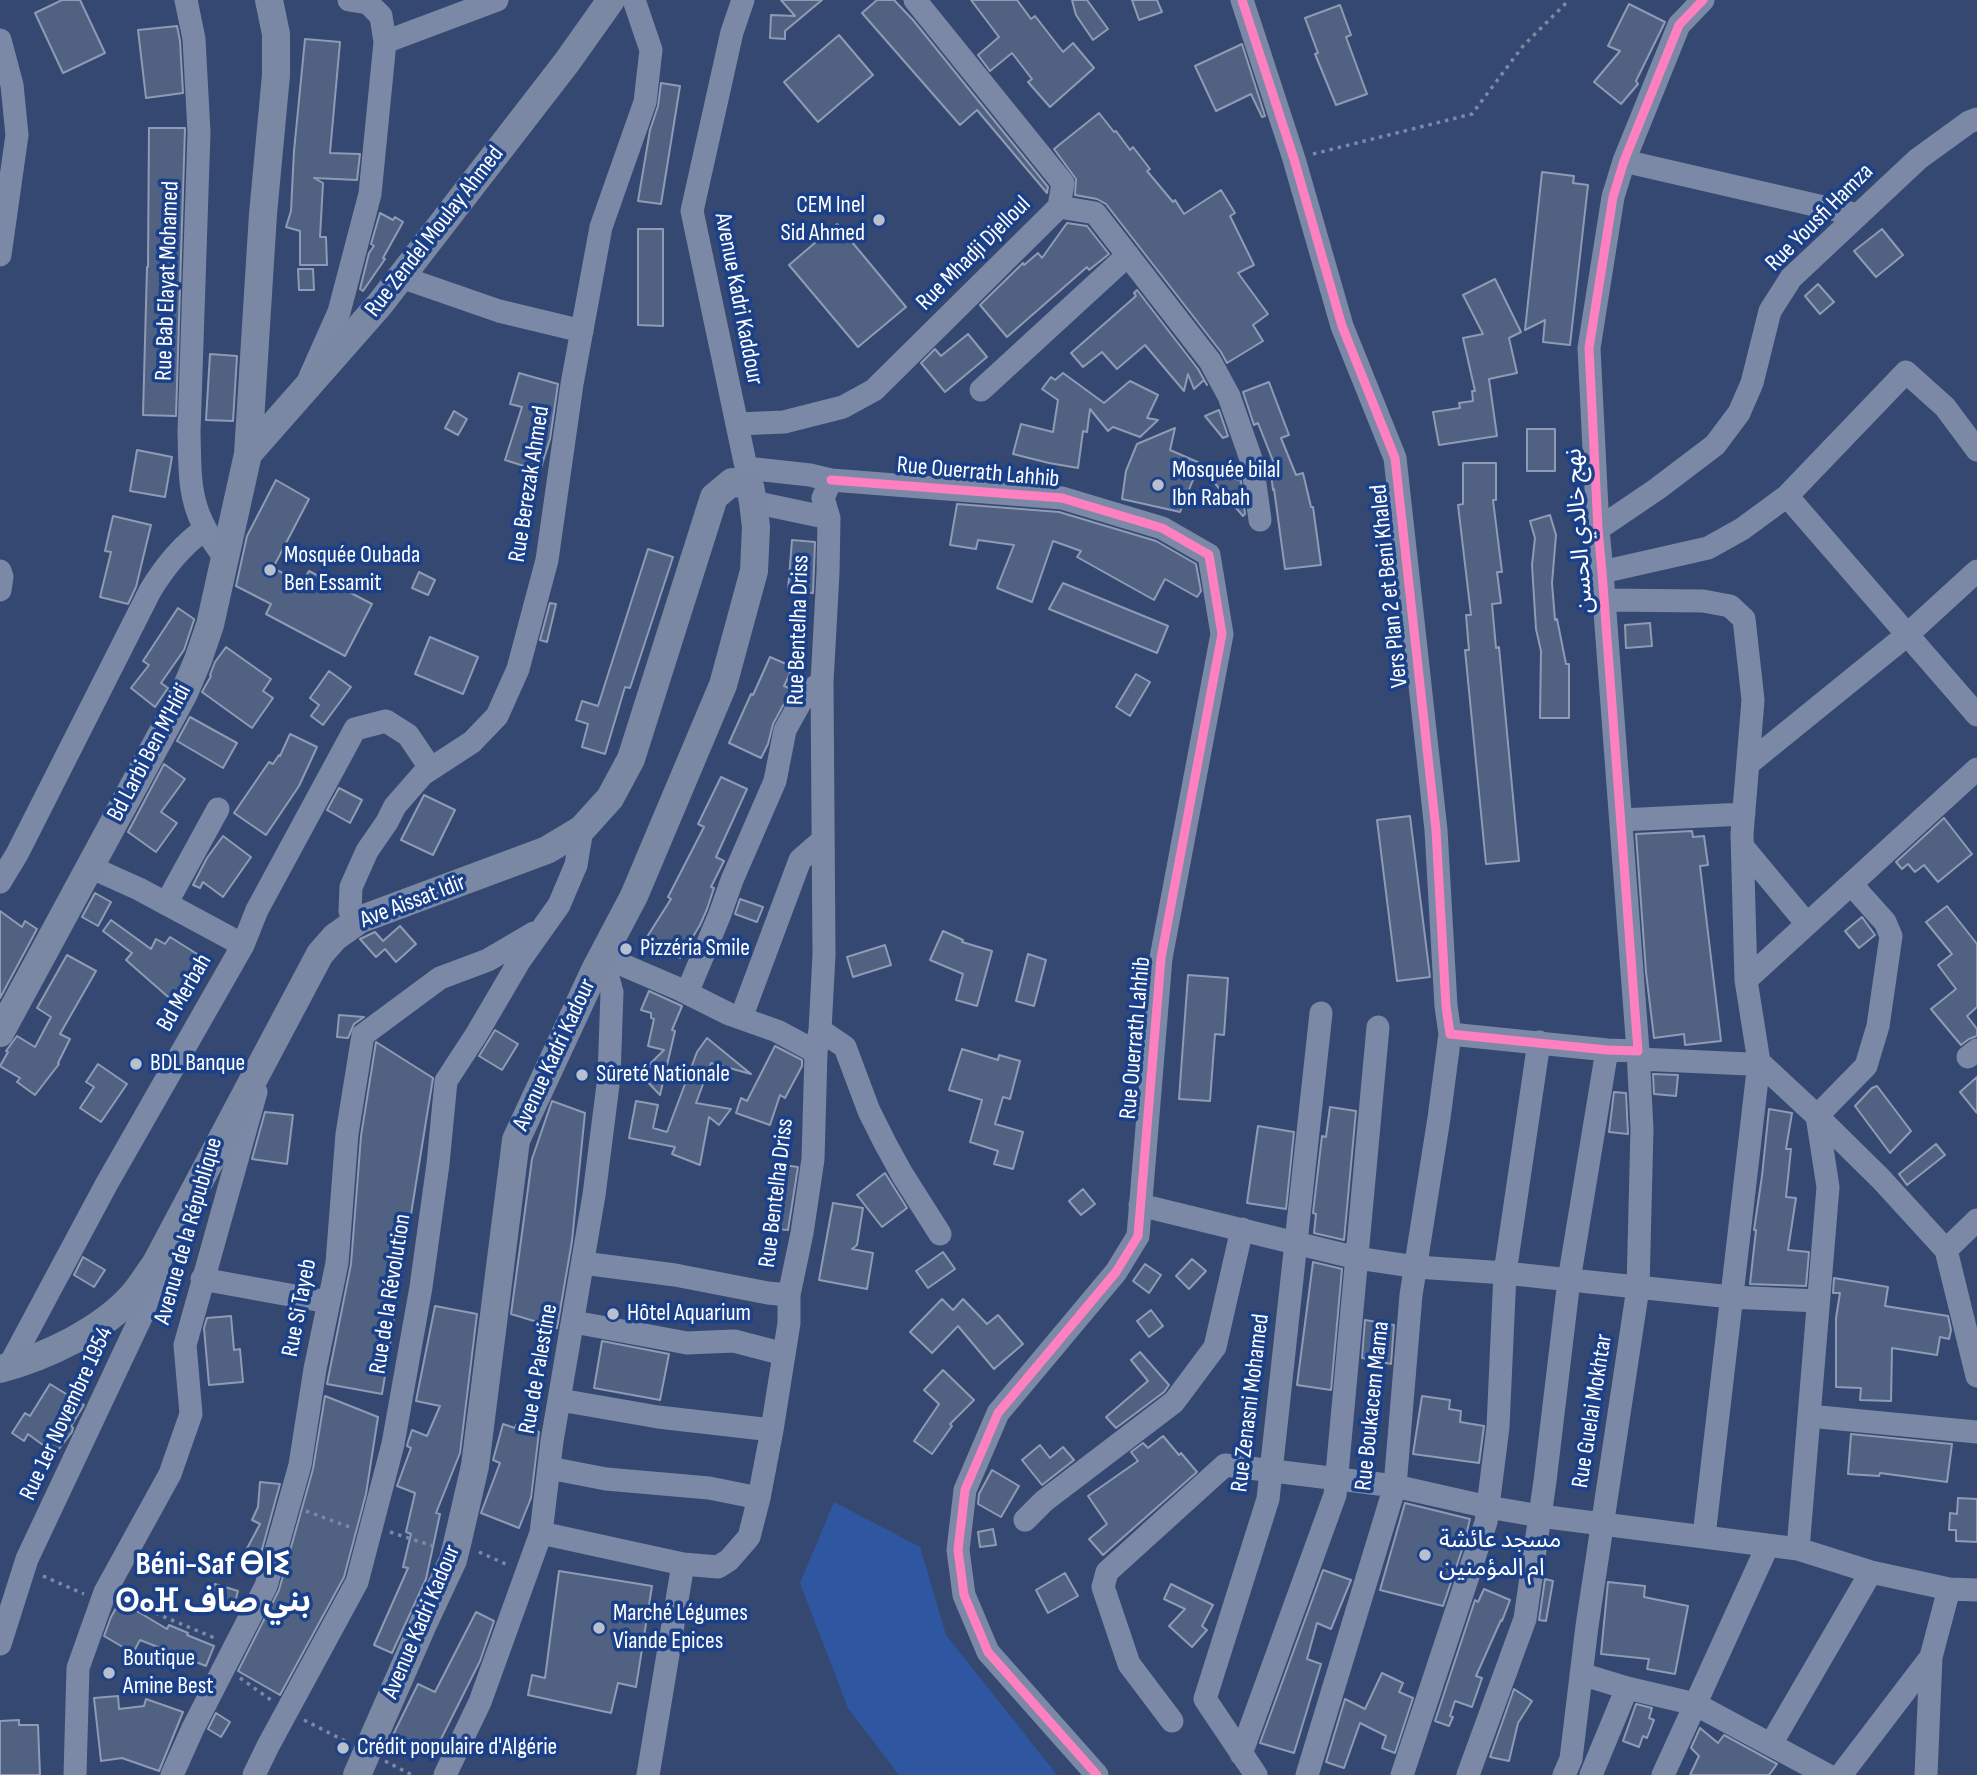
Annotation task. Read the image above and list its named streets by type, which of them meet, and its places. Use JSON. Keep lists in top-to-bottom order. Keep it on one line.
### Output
{"streets":{"main road":["Rue Zendel Moulay Ahmed","Bd Larbi Ben M'Hidi","Ave Aissat Idir","Avenue Kadri Kadour"],"street":["Rue Yousfi Hamza","Rue Mhadji Djelloul","Rue Bab Elayat Mohamed","Avenue Kadri Kaddour","Rue Ouerrath Lahhib","Rue Berezak Ahmed","نهج خالدي الحسن","Vers Plan 2 et Beni Khaled","Rue Bentelha Driss","Bd Merbah","Avenue de la République","Rue de la Révolution","Rue Si Tayeb","Rue de Palestine","Rue Zenasni Mohamed","Rue Boukacem Mama","Rue Guelai Mokhtar","Rue 1er Novembre 1954"]},"crossings":[["Rue Yousfi Hamza","نهج خالدي الحسن"],["Rue Zendel Moulay Ahmed","Bd Larbi Ben M'Hidi"],["Rue Mhadji Djelloul","Avenue Kadri Kaddour"],["Rue Bab Elayat Mohamed","Bd Larbi Ben M'Hidi"],["Avenue Kadri Kaddour","Ave Aissat Idir"],["Avenue Kadri Kaddour","Avenue Kadri Kadour"],["Rue Ouerrath Lahhib","Rue Bentelha Driss"],["Rue Berezak Ahmed","Ave Aissat Idir"],["Rue Berezak Ahmed","Bd Merbah"],["نهج خالدي الحسن","Rue Guelai Mokhtar"],["Vers Plan 2 et Beni Khaled","Rue Boukacem Mama"],["Rue Bentelha Driss","Rue de Palestine"],["Ave Aissat Idir","Bd Merbah"],["Ave Aissat Idir","Avenue Kadri Kadour"],["Ave Aissat Idir","Avenue de la République"],["Ave Aissat Idir","Rue de la Révolution"],["Ave Aissat Idir","Rue 1er Novembre 1954"],["Avenue Kadri Kadour","Rue de Palestine"],["Rue de la Révolution","Rue Si Tayeb"]],"districts":["Béni-Saf ⴱⵏⵉ ⵙⴰⴼ بني صاف"],"places":["CEM Inel Sid Ahmed","Mosquée bilal Ibn Rabah","Mosquée Oubada Ben Essamit","Pizzéria Smile","BDL Banque","Sûreté Nationale","Hôtel Aquarium","مسجد عائشة ام المؤمنين","Marché Légumes Viande Epices","Boutique Amine Best","Crédit populaire d'Algérie"]}
